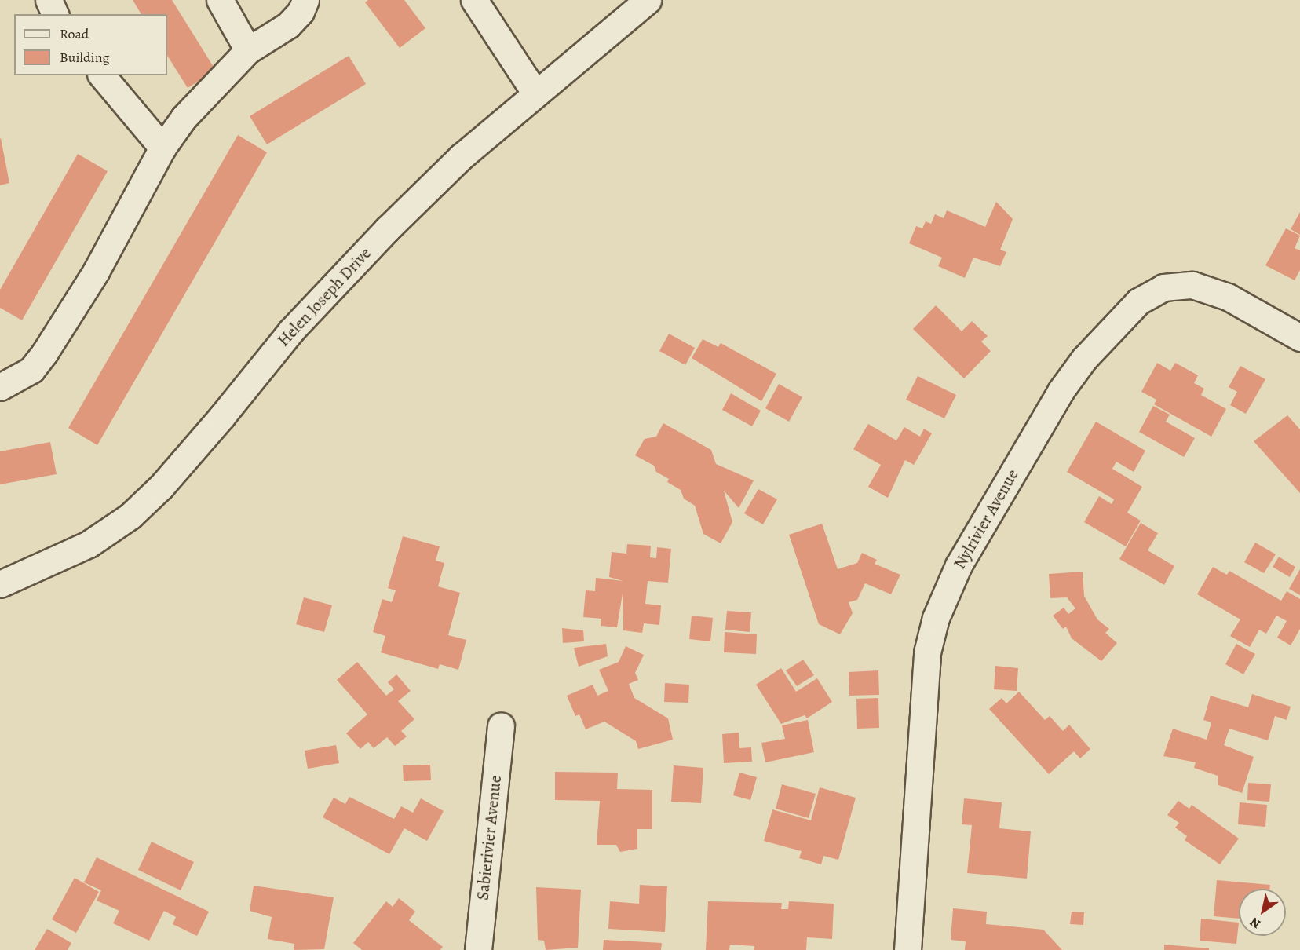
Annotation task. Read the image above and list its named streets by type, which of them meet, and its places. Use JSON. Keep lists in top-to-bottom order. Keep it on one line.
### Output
{"streets":{"street":["Helen Joseph Drive","Nylrivier Avenue","Sabierivier Avenue"]},"legend":["Road","Building"],"north":"bottom left"}
